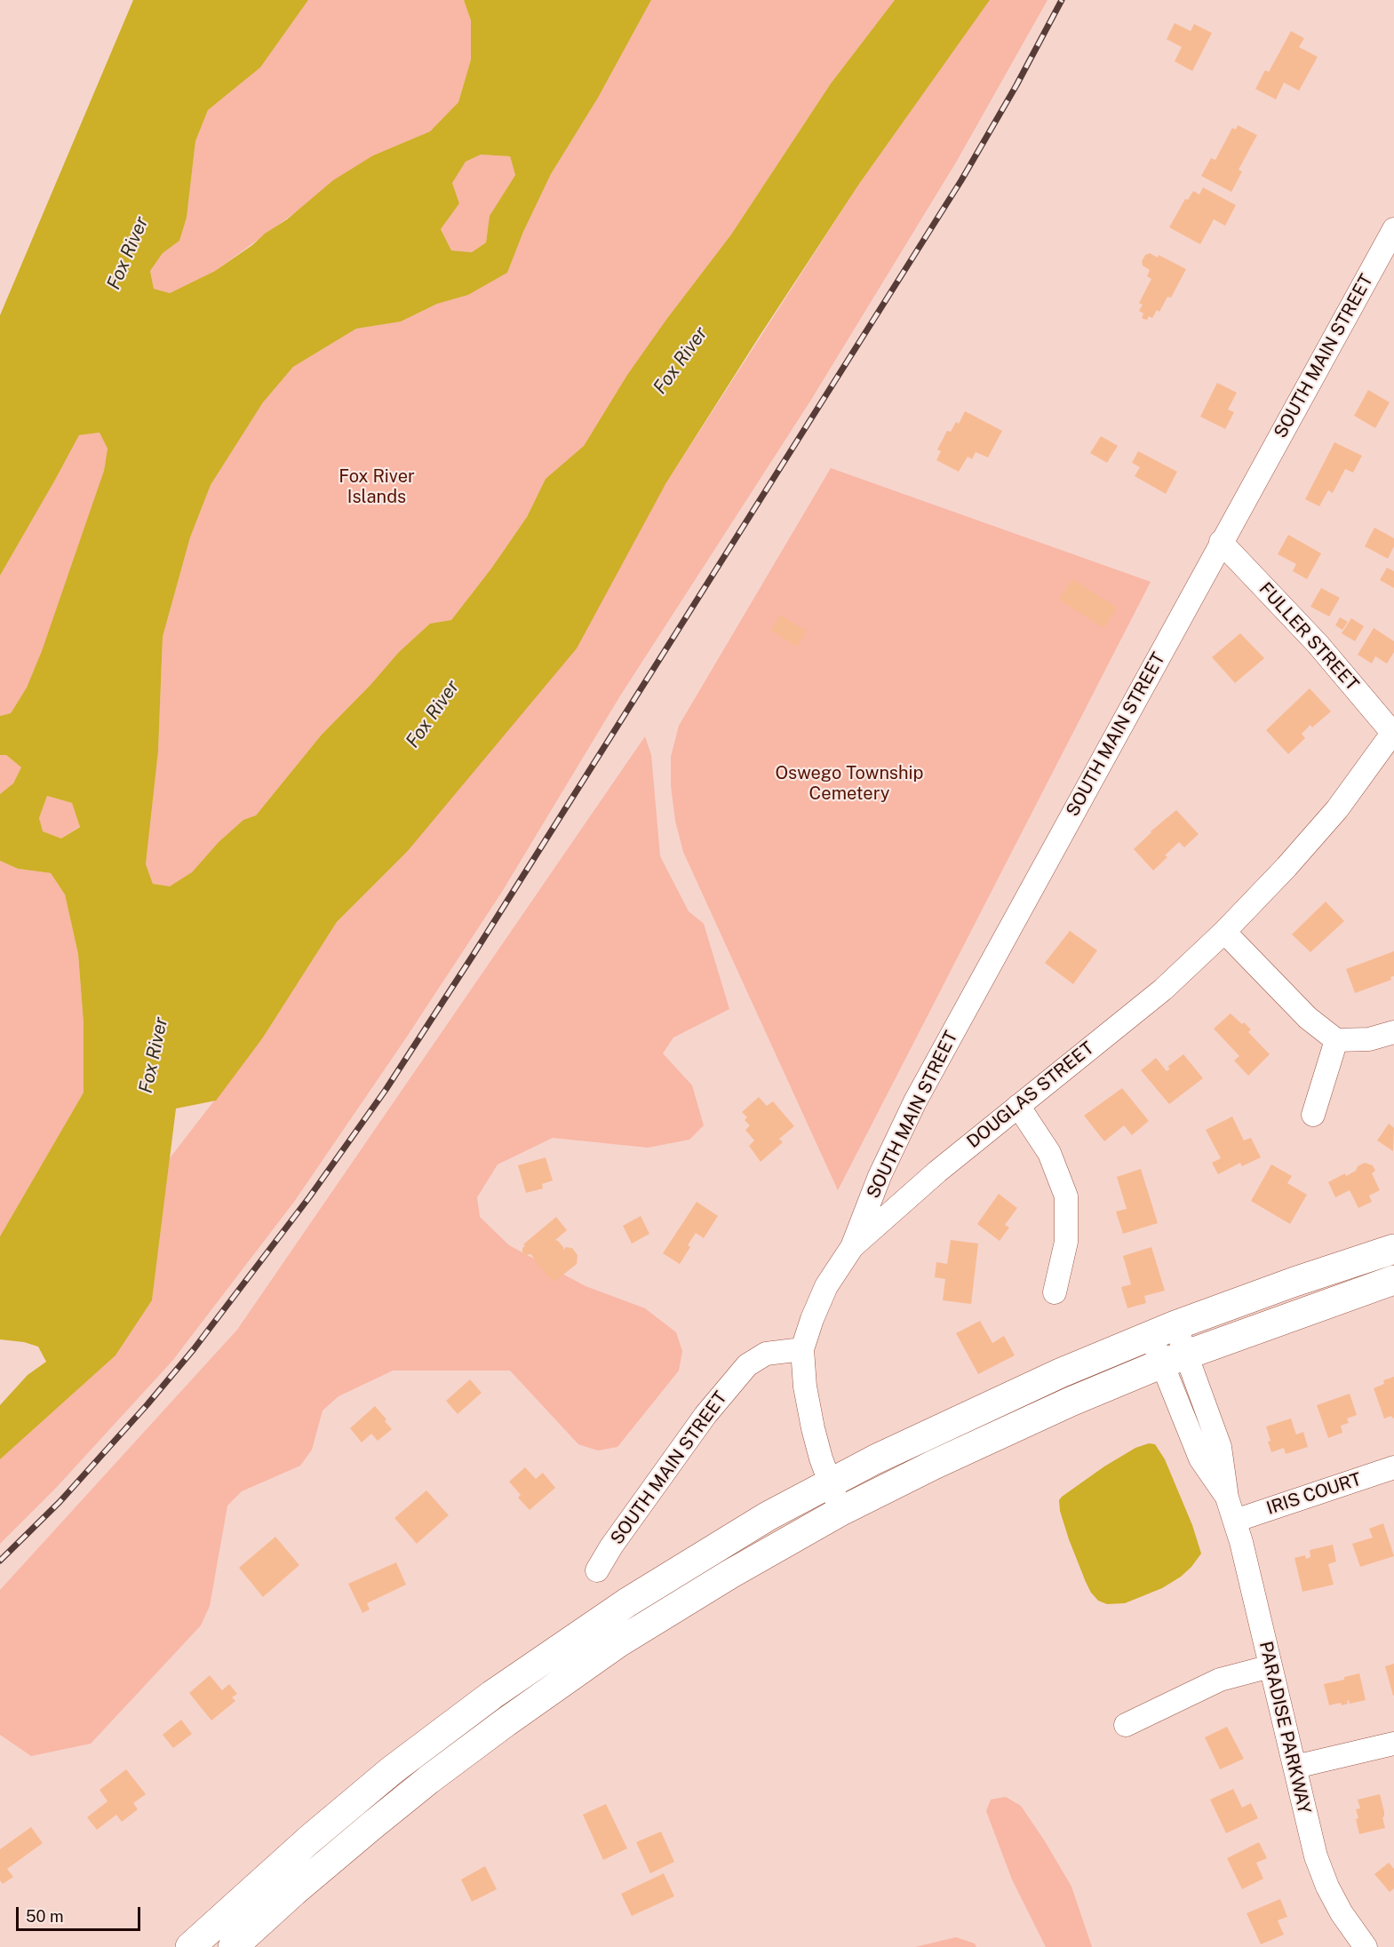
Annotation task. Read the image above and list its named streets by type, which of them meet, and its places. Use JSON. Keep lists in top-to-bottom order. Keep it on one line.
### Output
{"streets":{"street":["SOUTH MAIN STREET","FULLER STREET","DOUGLAS STREET","IRIS COURT","PARADISE PARKWAY"]},"crossings":[["SOUTH MAIN STREET","FULLER STREET"],["SOUTH MAIN STREET","DOUGLAS STREET"],["FULLER STREET","DOUGLAS STREET"],["IRIS COURT","PARADISE PARKWAY"]],"water":["Fox River"],"parks":["Fox River Islands","Oswego Township Cemetery"],"scale_bar":"50 m"}
